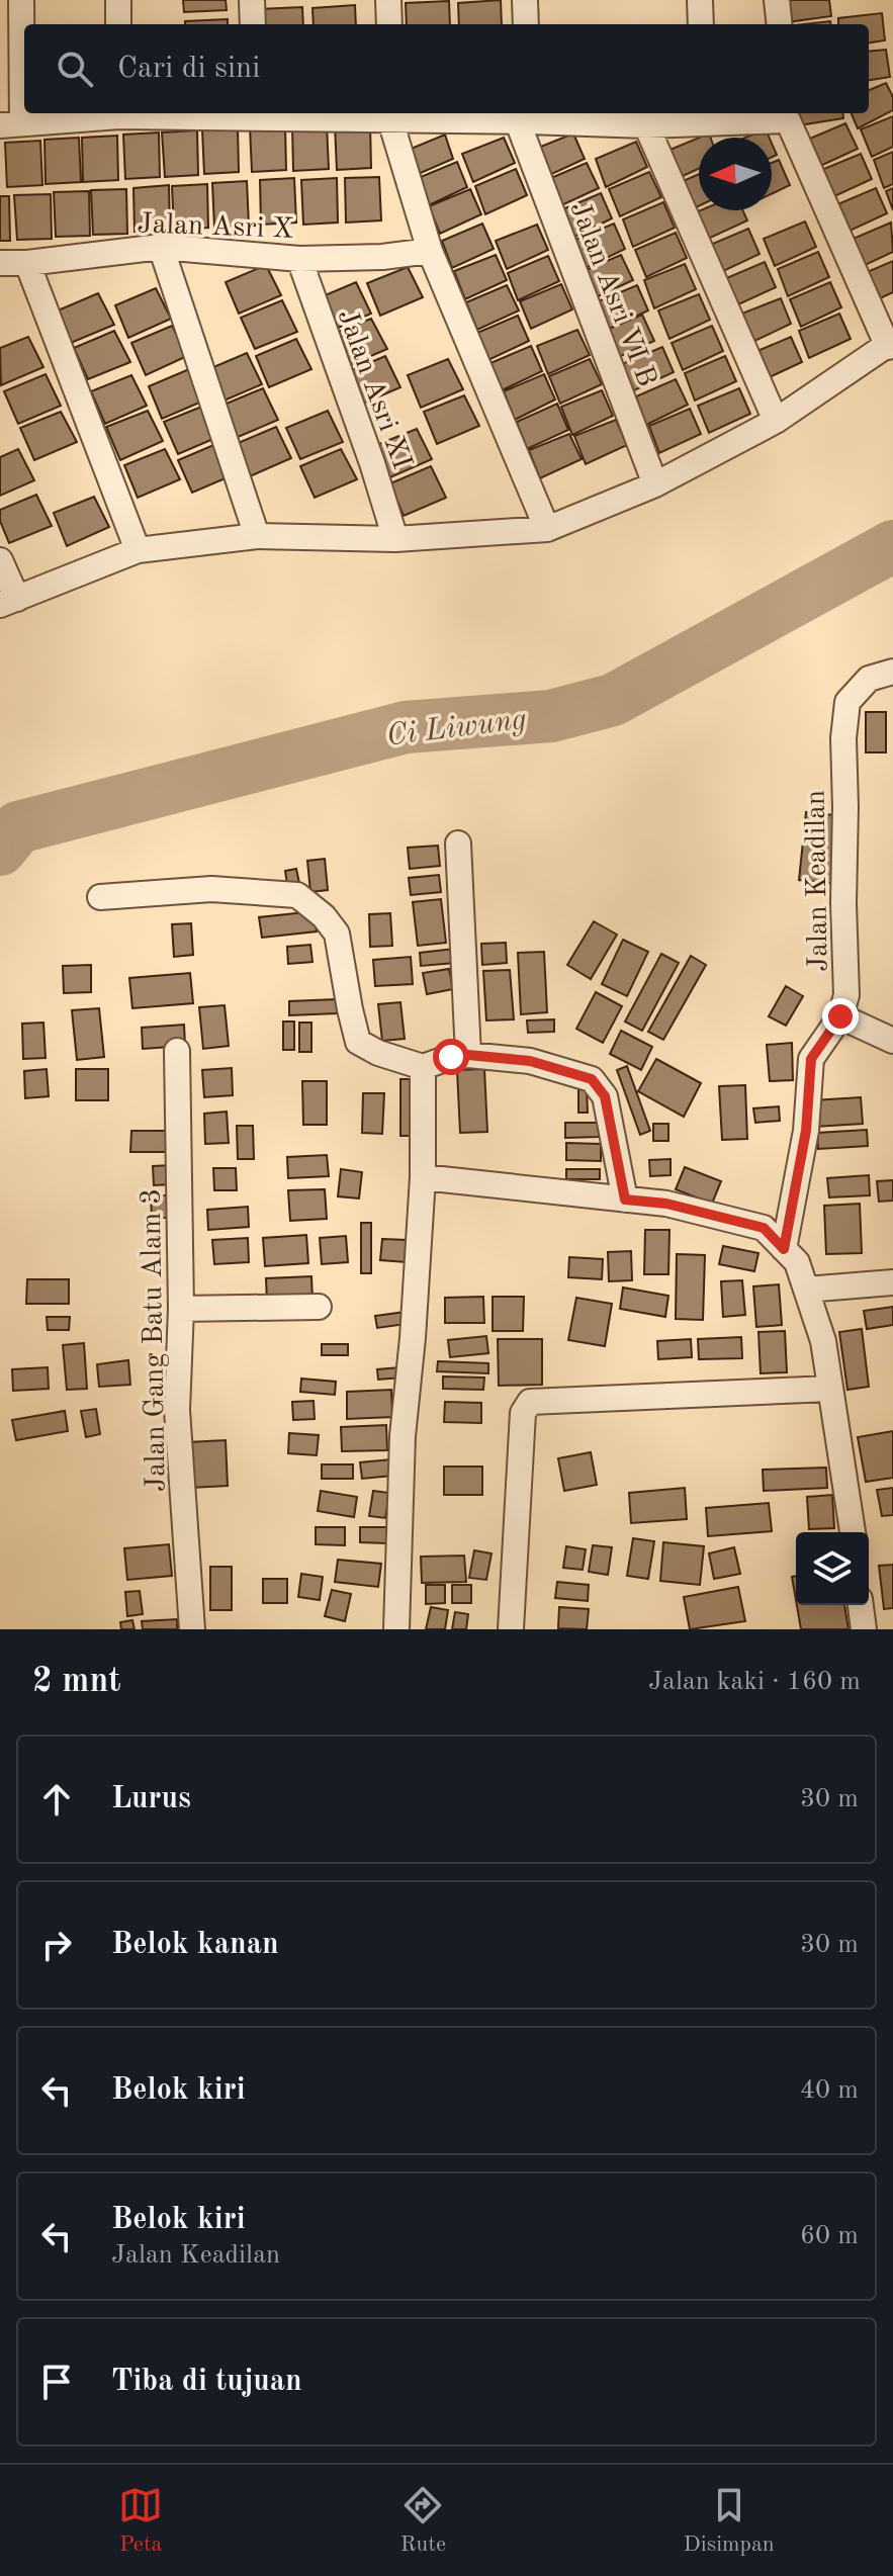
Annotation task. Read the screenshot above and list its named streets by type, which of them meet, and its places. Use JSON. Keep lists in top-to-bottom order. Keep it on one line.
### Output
{"streets":{"street":["Jalan Asri X","Jalan Asri VI B","Jalan Asri XI","Jalan Keadilan","Jalan Gang Batu Alam 3"]},"crossings":[["Jalan Asri X","Jalan Asri XI"]],"water":["Ci Liwung"],"north":"left","page":{"search":"Cari di sini","heading":["2 mnt","Jalan kaki · 160 m"],"list":[["Lurus","30 m"],["Belok kanan","30 m"],["Belok kiri","40 m"],["Belok kiri","Jalan Keadilan","60 m"],"Tiba di tujuan"],"nav":["Peta","Rute","Disimpan"]}}
